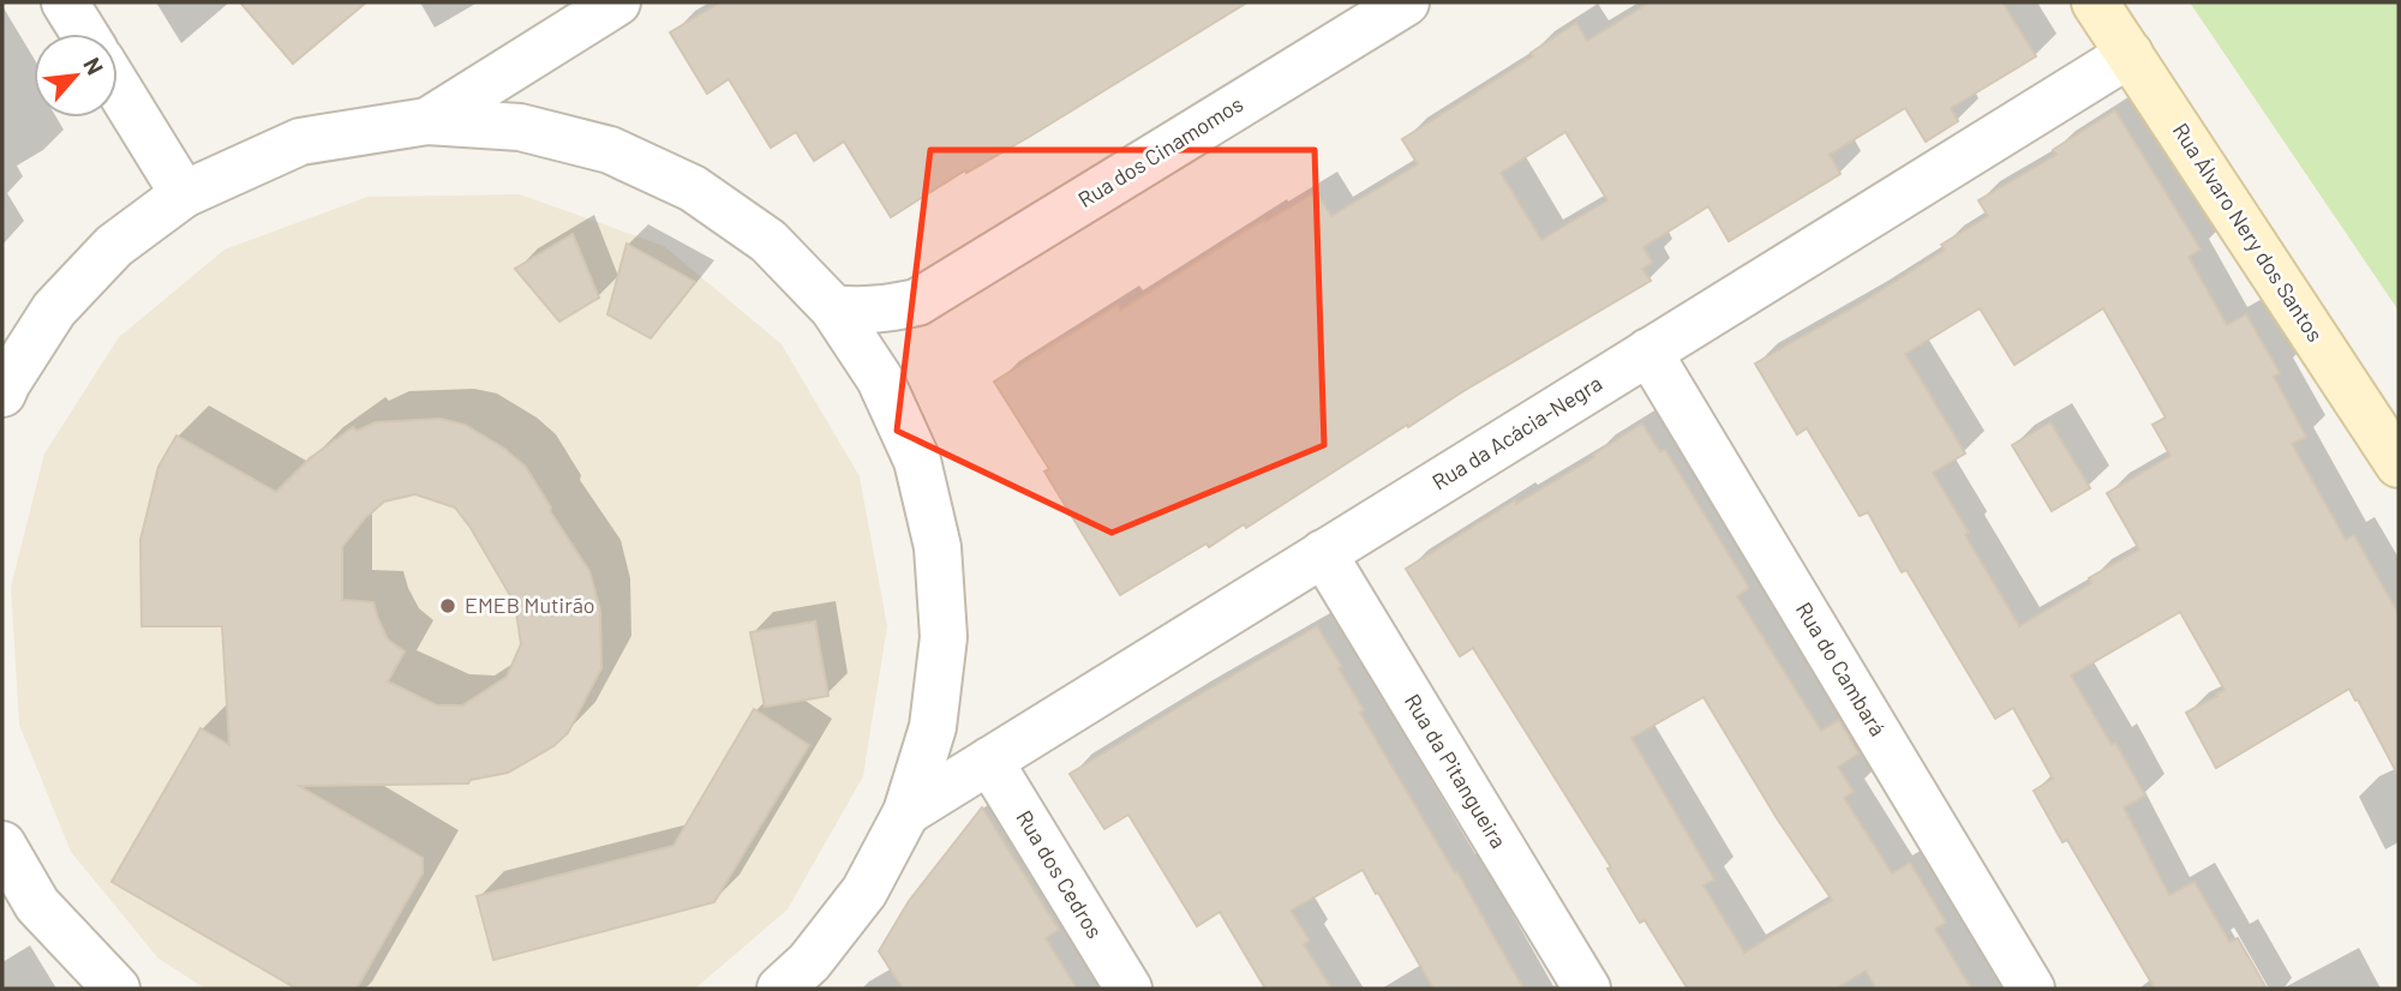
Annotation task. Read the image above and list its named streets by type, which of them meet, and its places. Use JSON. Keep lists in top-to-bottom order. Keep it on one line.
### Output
{"streets":{"main road":["Rua Álvaro Nery dos Santos"],"street":["Rua dos Cinamomos","Rua da Acácia-Negra","Rua do Cambará","Rua da Pitangueira","Rua dos Cedros"]},"crossings":[["Rua Álvaro Nery dos Santos","Rua da Acácia-Negra"],["Rua da Acácia-Negra","Rua do Cambará"],["Rua da Acácia-Negra","Rua da Pitangueira"],["Rua da Acácia-Negra","Rua dos Cedros"]],"places":["EMEB Mutirão"],"north":"top right"}
